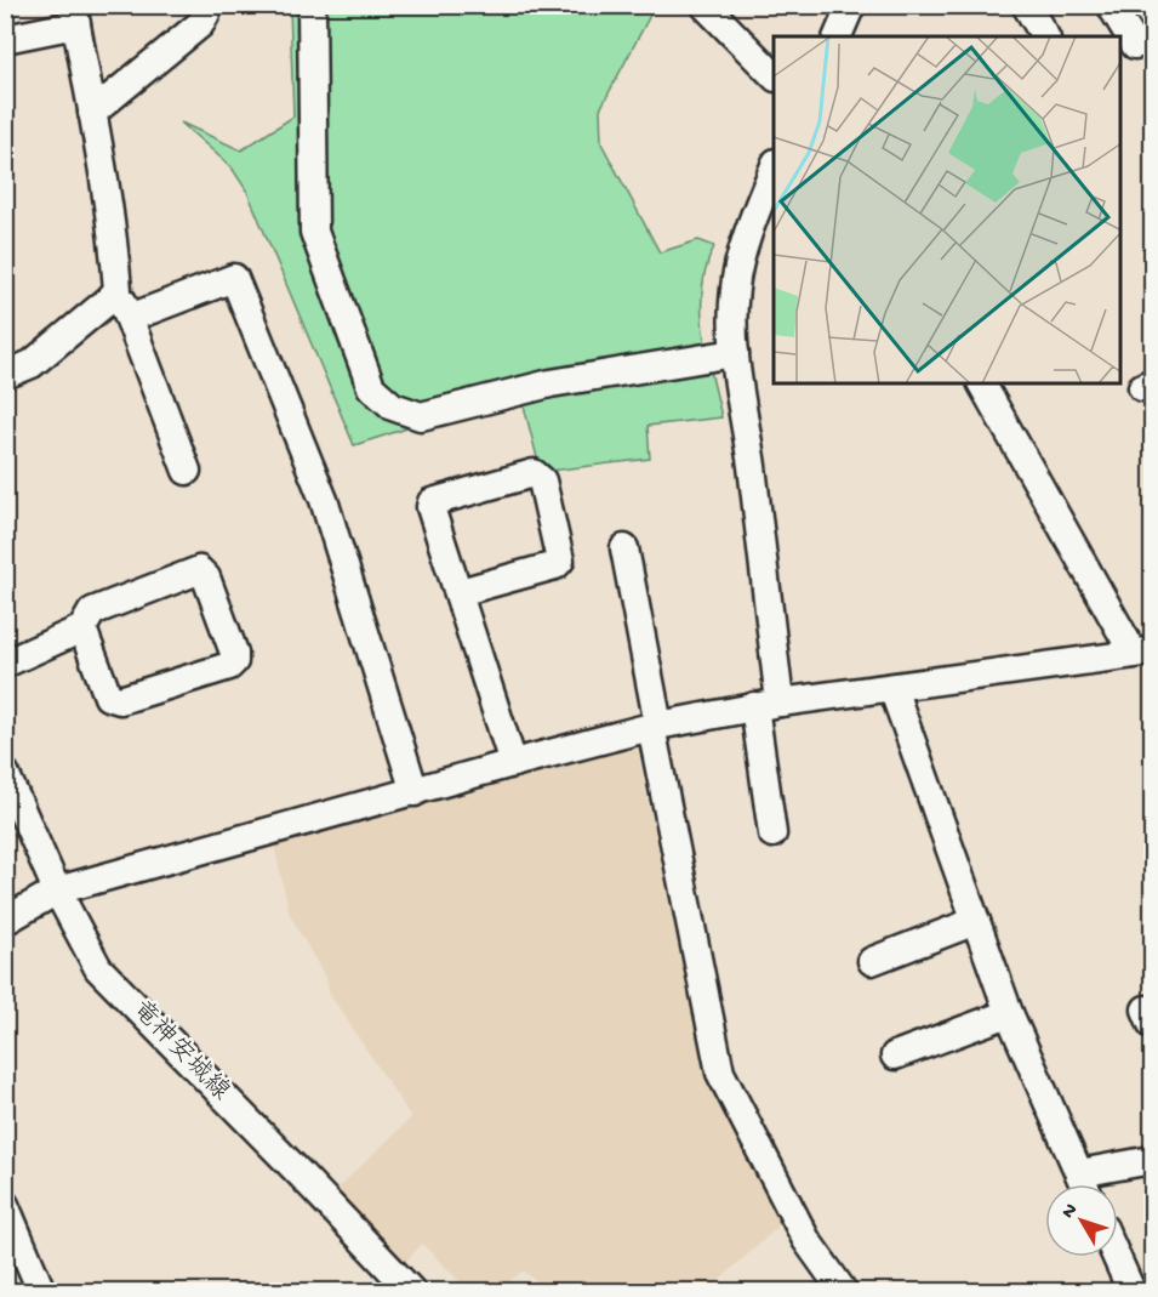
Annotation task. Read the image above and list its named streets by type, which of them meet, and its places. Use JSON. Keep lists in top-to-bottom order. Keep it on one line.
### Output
{"streets":{"street":["竜神安城線"]},"north":"top left"}
